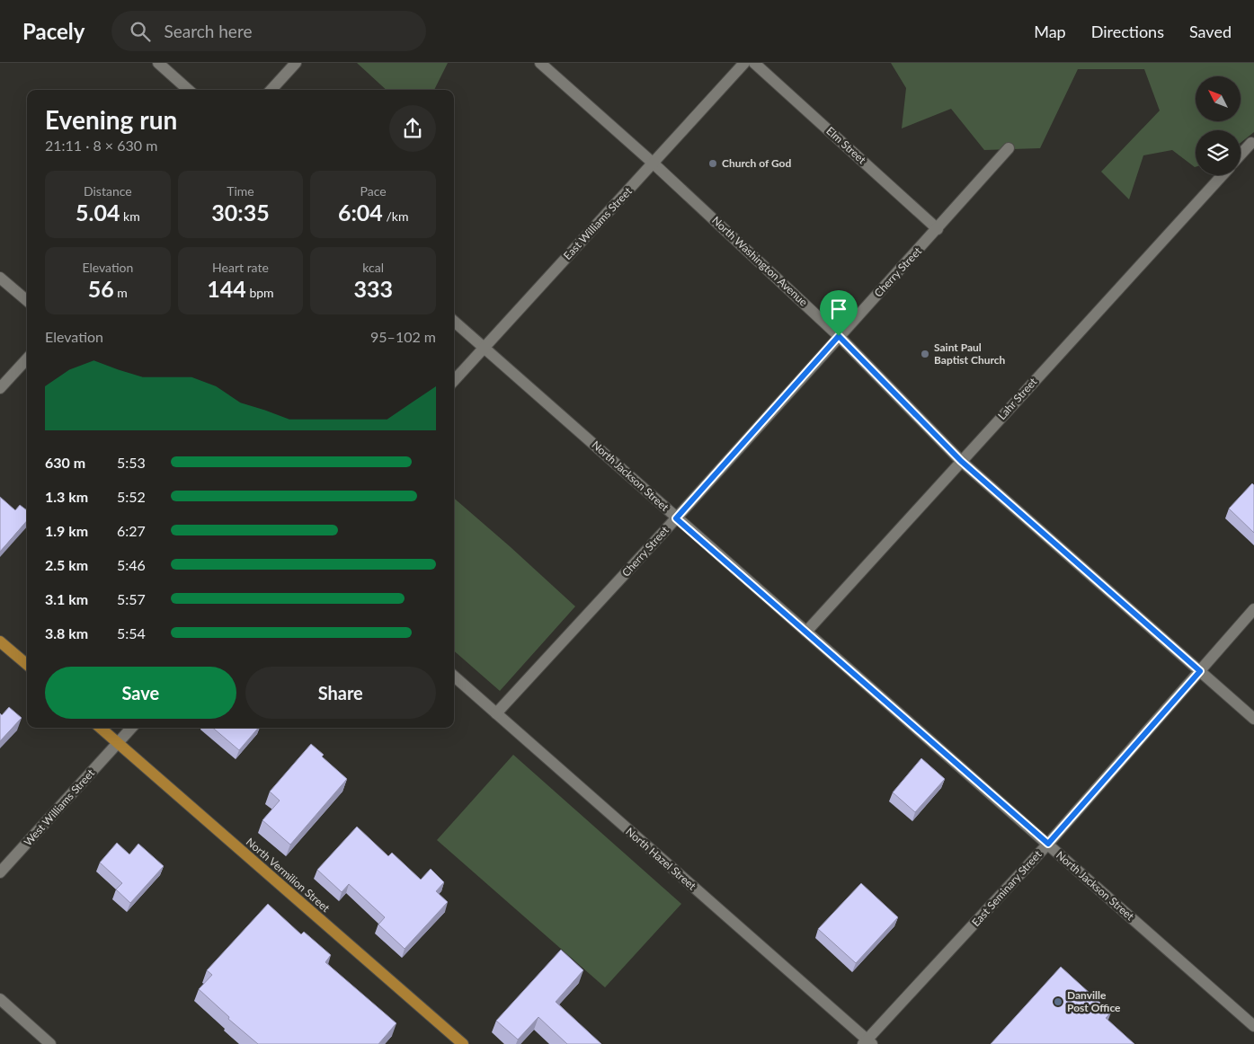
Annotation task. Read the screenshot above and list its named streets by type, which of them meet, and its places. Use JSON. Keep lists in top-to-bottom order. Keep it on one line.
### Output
{"streets":{"main road":["North Vermilion Street"],"street":["Elm Street","East Williams Street","North Washington Avenue","Cherry Street","Lahr Street","North Jackson Street","West Williams Street","North Hazel Street","East Seminary Street"]},"crossings":[["Elm Street","Cherry Street"],["East Williams Street","North Washington Avenue"],["East Williams Street","North Jackson Street"],["North Washington Avenue","Cherry Street"],["North Washington Avenue","Lahr Street"],["North Washington Avenue","East Seminary Street"],["Cherry Street","North Jackson Street"],["Cherry Street","North Hazel Street"],["Lahr Street","North Jackson Street"],["North Jackson Street","East Seminary Street"],["West Williams Street","North Vermilion Street"],["North Hazel Street","East Seminary Street"]],"places":["Church of God","Saint Paul Baptist Church","Danville Post Office"],"north":"top left","page":{"header":"Pacely","search":"Search here","nav":["Map","Directions","Saved"],"heading":["Evening run","21:11 · 8 × 630 m"],"stats":[["Distance","5.04 km"],["Time","30:35"],["Pace","6:04 /km"],["Elevation","56 m"],["Heart rate","144 bpm"],["kcal","333"]],"chart":["Elevation","95–102 m"],"list":[{"name":"630 m","note":"5:53"},{"name":"1.3 km","note":"5:52"},{"name":"1.9 km","note":"6:27"},{"name":"2.5 km","note":"5:46"},{"name":"3.1 km","note":"5:57"},{"name":"3.8 km","note":"5:54"}],"buttons":["Save","Share"]}}
